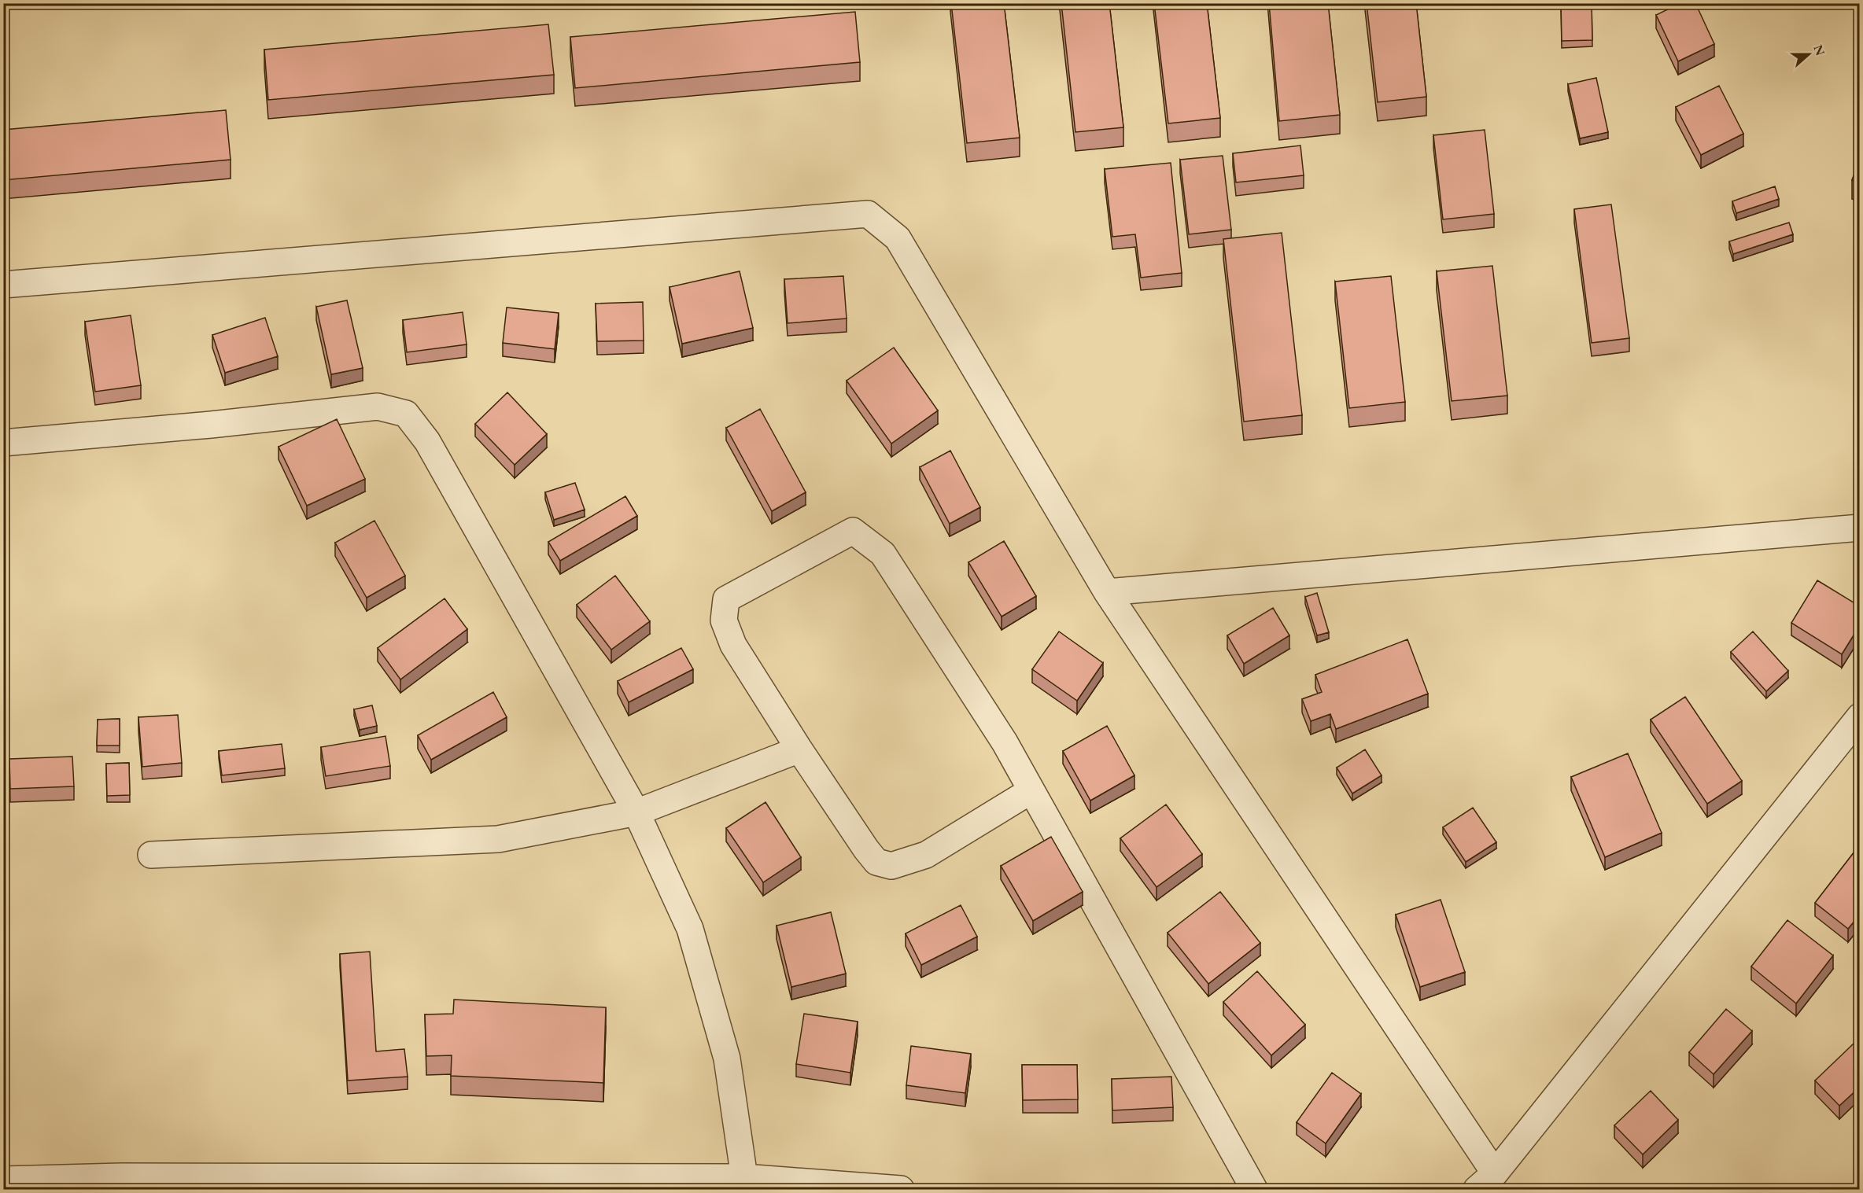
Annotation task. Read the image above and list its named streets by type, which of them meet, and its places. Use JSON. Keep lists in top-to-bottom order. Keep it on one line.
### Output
{"north":"right"}
